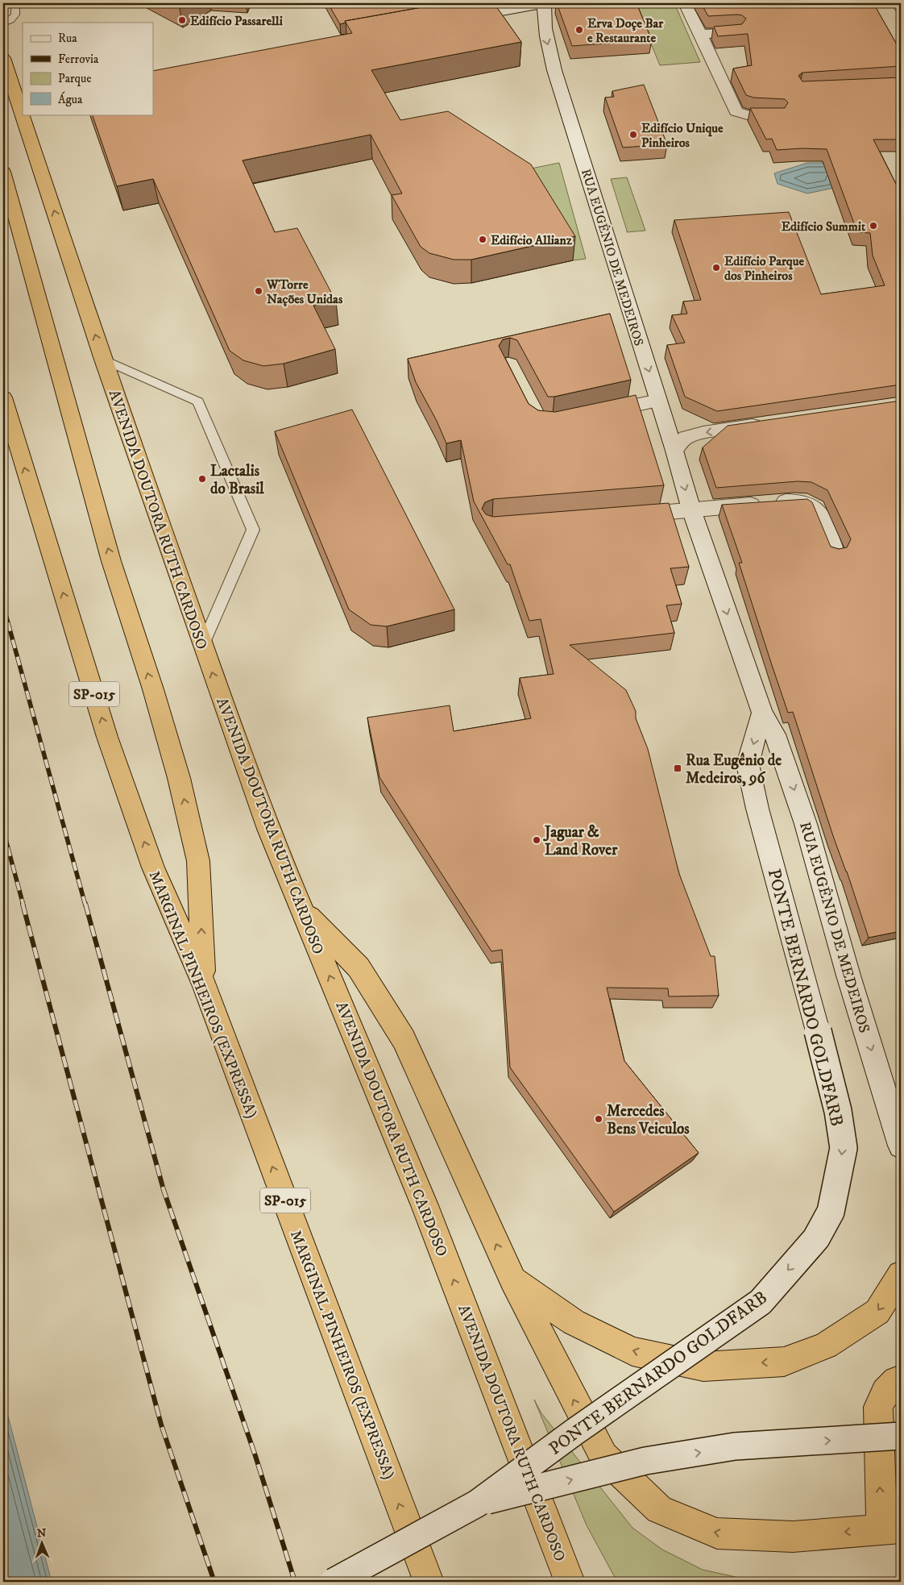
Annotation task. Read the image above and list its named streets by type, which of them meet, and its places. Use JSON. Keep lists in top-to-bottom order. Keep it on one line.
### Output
{"streets":{"highway":["AVENIDA DOUTORA RUTH CARDOSO","SP-015","MARGINAL PINHEIROS (EXPRESSA)"],"main road":["RUA EUGÊNIO DE MEDEIROS","PONTE BERNARDO GOLDFARB"]},"crossings":[["RUA EUGÊNIO DE MEDEIROS","PONTE BERNARDO GOLDFARB"]],"one_way":["RUA EUGÊNIO DE MEDEIROS"],"places":{"other":["Edifício Passarelli","Erva Doçe Bar e Restaurante","Edifício Unique Pinheiros","Edifício Summit","Edifício Allianz","Edifício Parque dos Pinheiros","WTorre Nações Unidas","Lactalis do Brasil","Jaguar & Land Rover","Mercedes Bens Veiculos"],"transit":["Rua Eugênio de Medeiros, 96"]},"legend":["Rua","Ferrovia","Parque","Água"],"north":"top"}
